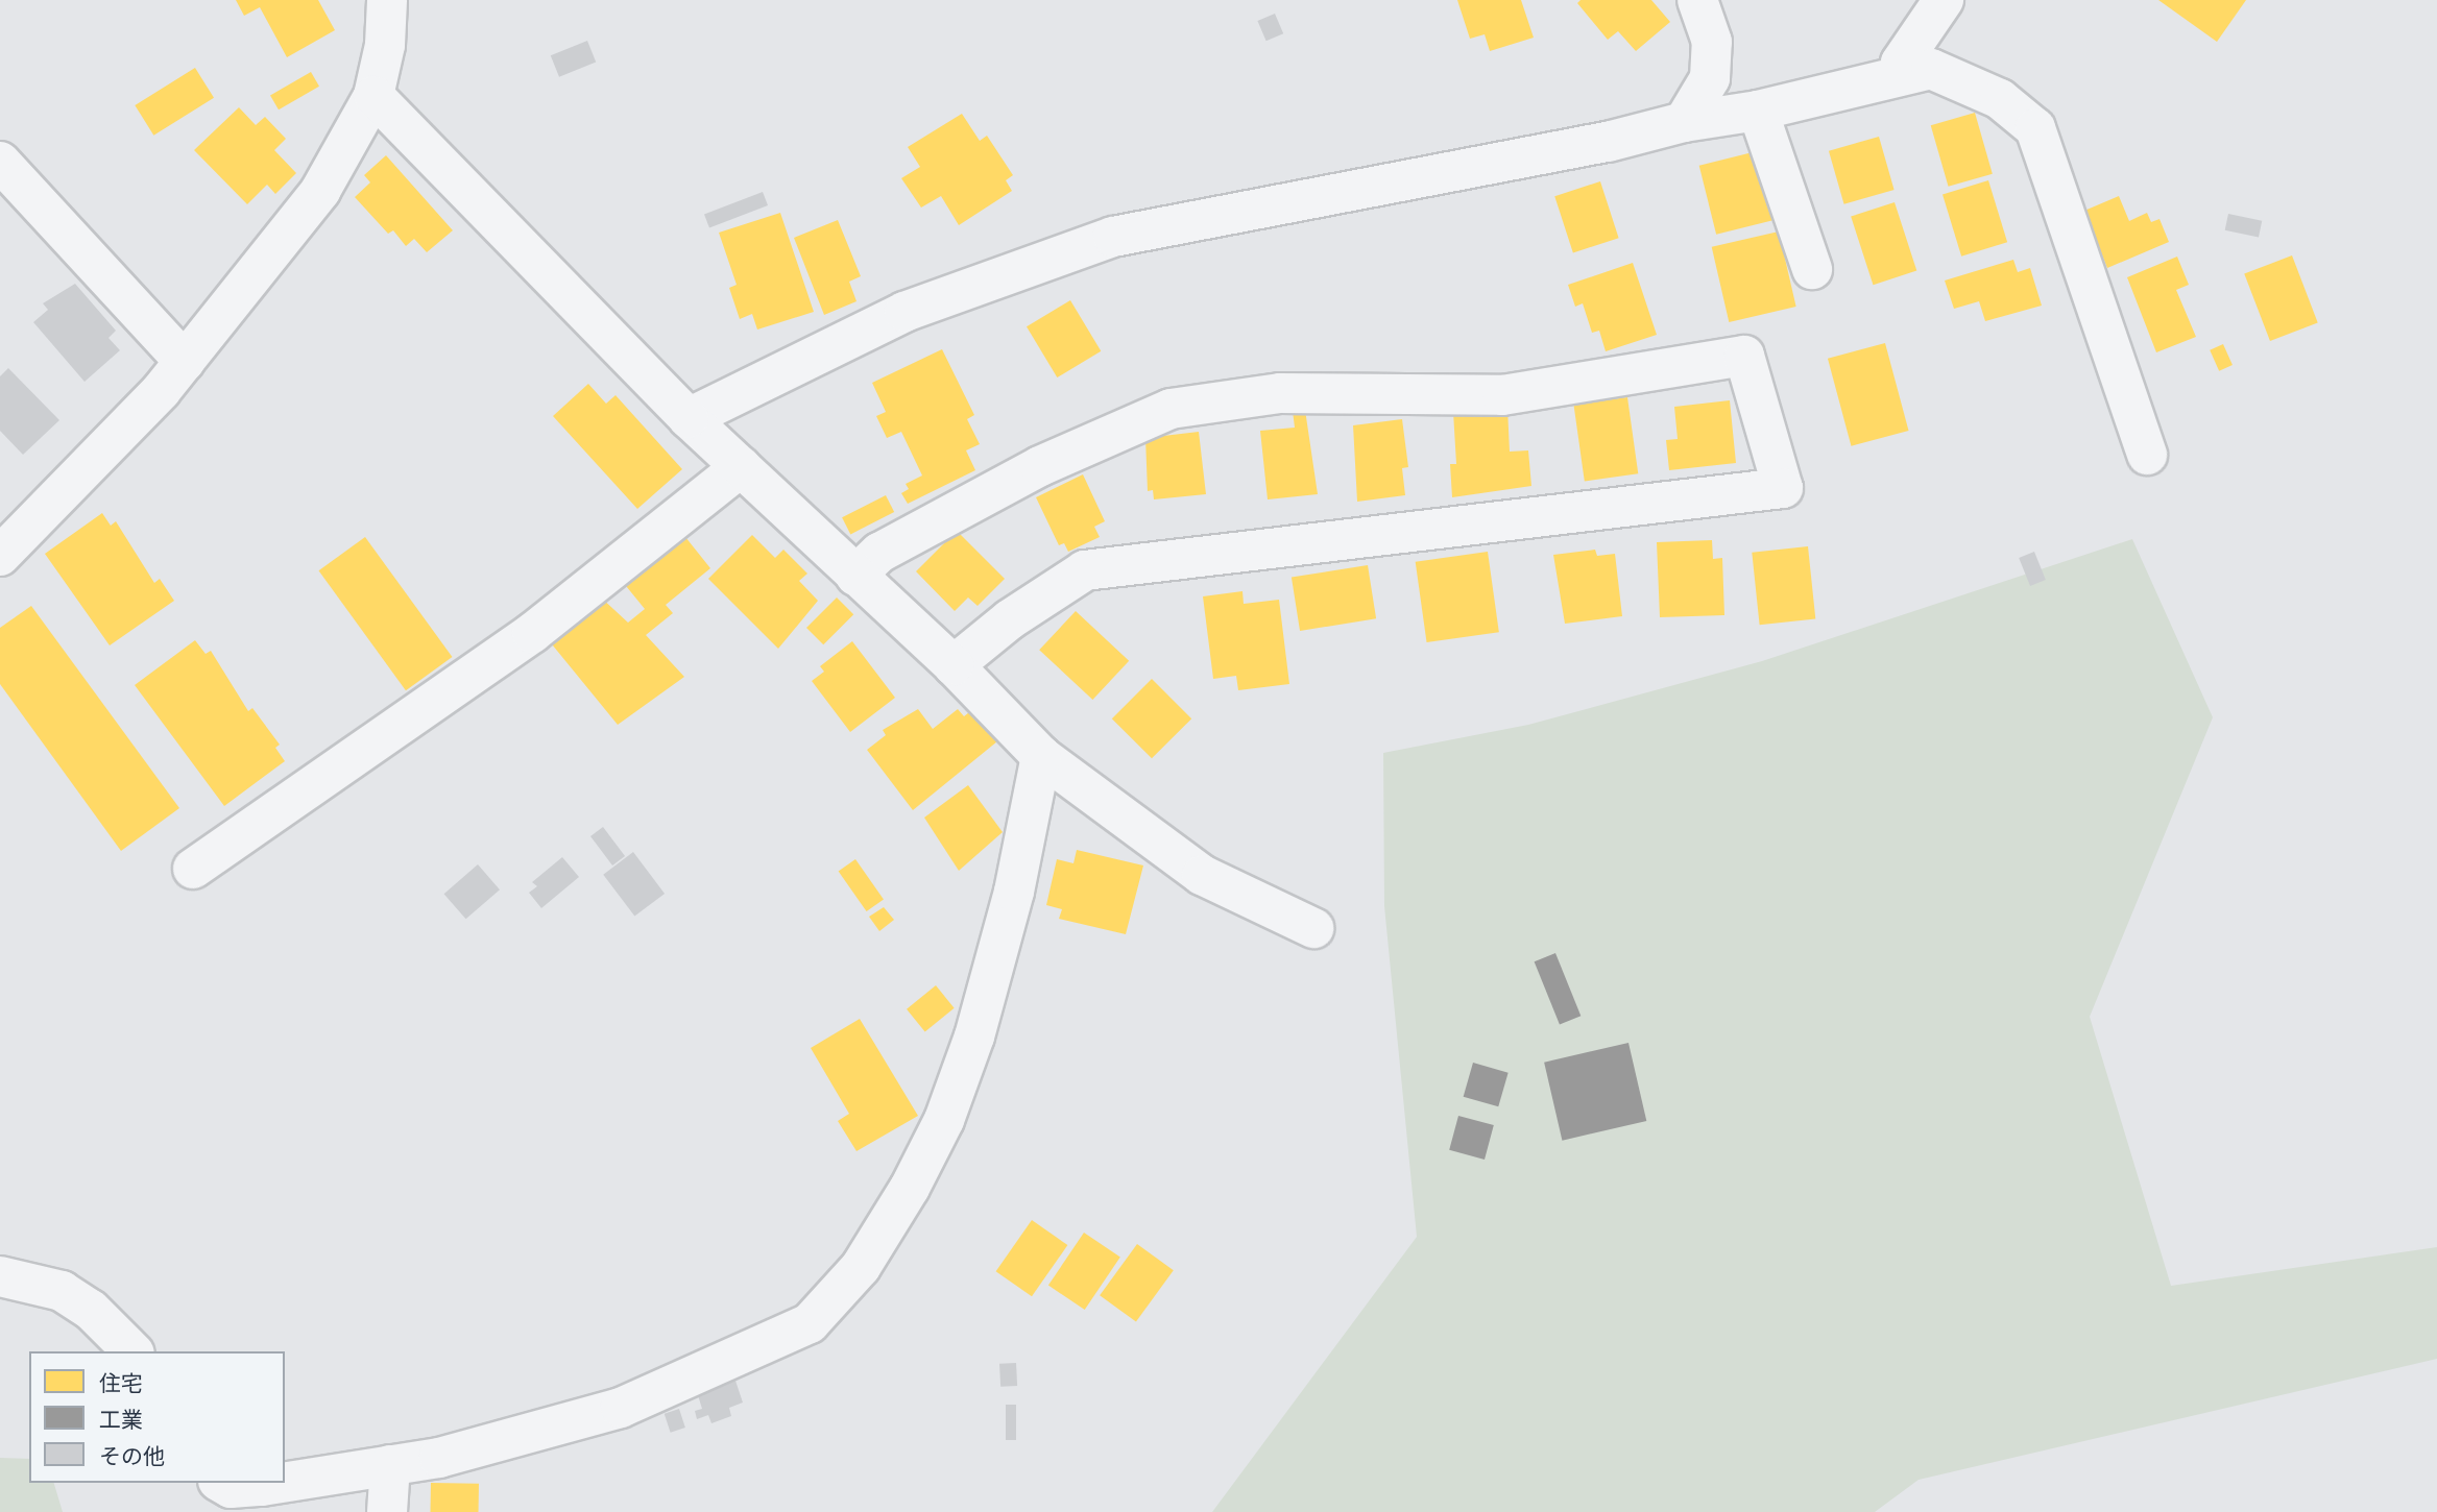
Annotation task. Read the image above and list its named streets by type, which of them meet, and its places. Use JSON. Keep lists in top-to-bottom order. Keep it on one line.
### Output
{"legend":["住宅","工業","その他"]}
